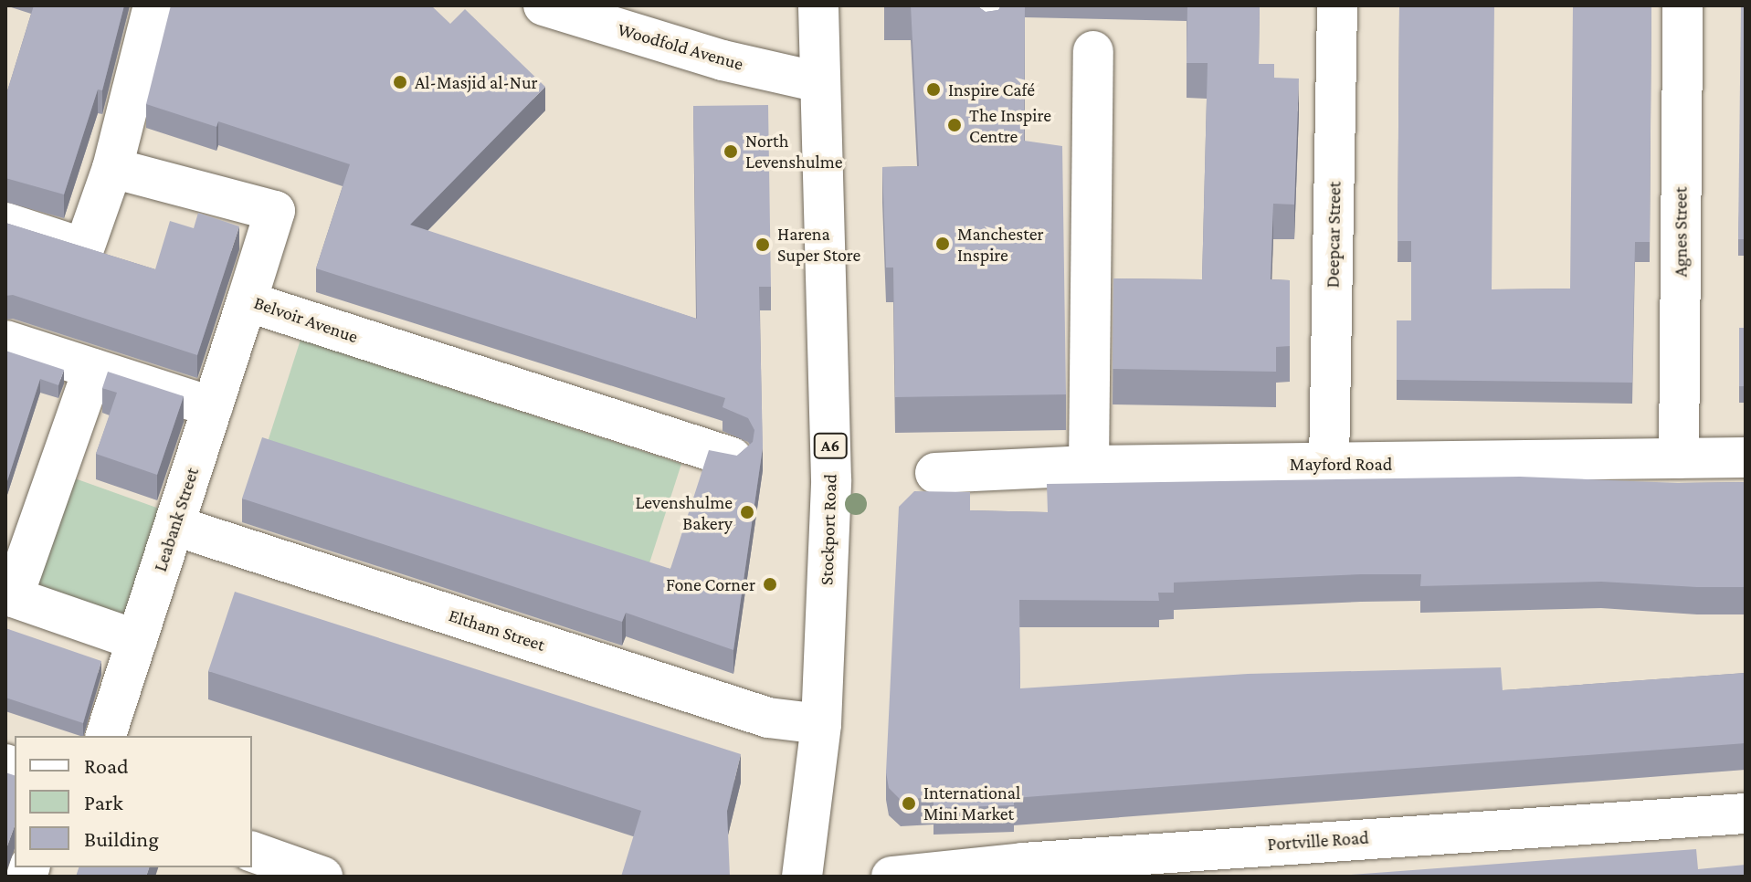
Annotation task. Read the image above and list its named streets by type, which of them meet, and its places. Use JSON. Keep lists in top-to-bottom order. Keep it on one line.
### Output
{"streets":{"main road":["Woodfold Avenue","Agnes Street","Deepcar Street","Belvoir Avenue","A6","Mayford Road","Leabank Street","Stockport Road","Eltham Street","Portville Road"]},"crossings":[["Woodfold Avenue","Stockport Road"],["Agnes Street","Mayford Road"],["Deepcar Street","Mayford Road"],["Belvoir Avenue","Leabank Street"],["Leabank Street","Eltham Street"],["Stockport Road","Eltham Street"]],"places":["Al-Masjid al-Nur","Inspire Café","The Inspire Centre","North Levenshulme","Manchester Inspire","Harena Super Store","Levenshulme Bakery","Fone Corner","International Mini Market"],"legend":["Road","Park","Building"]}
